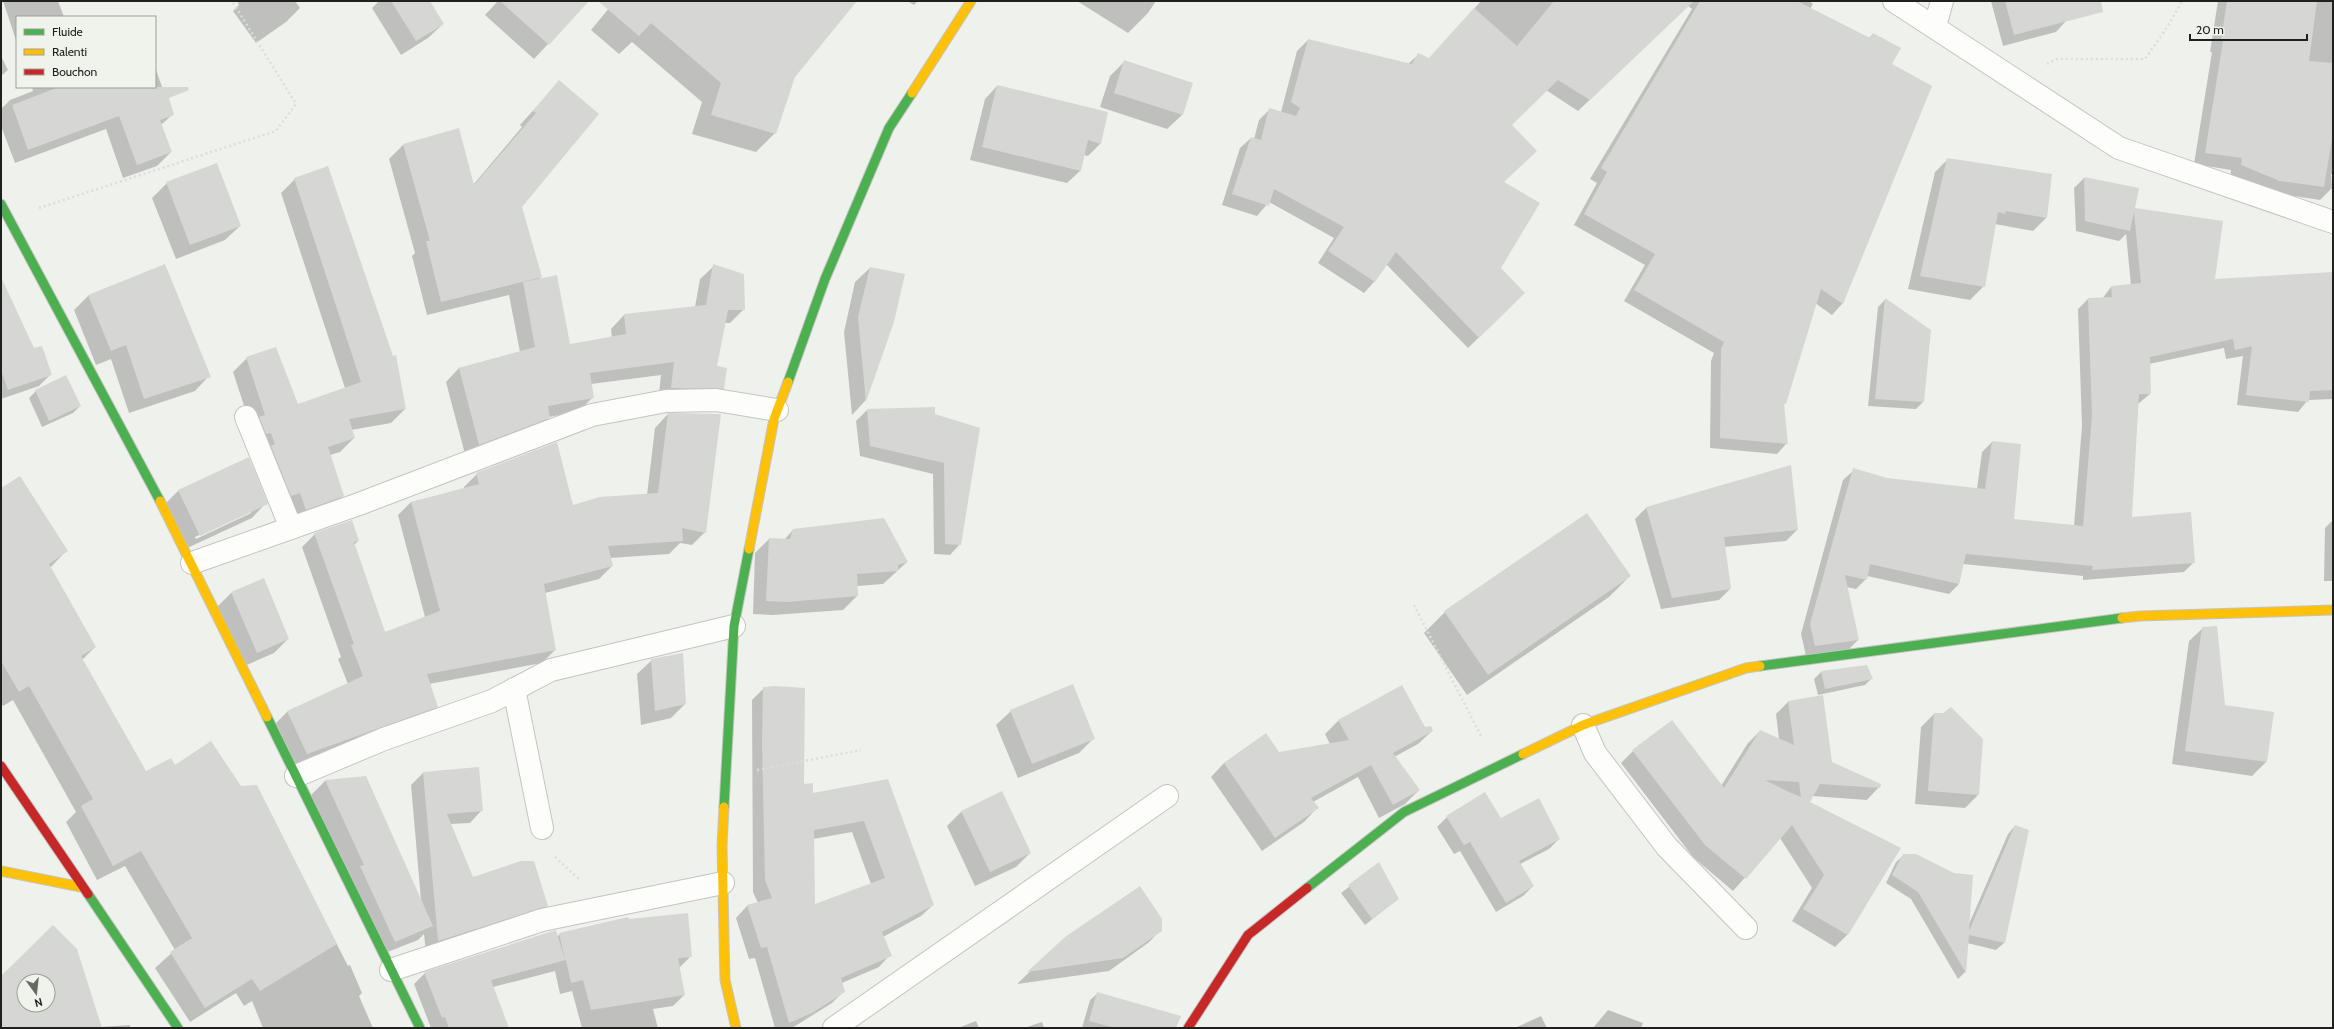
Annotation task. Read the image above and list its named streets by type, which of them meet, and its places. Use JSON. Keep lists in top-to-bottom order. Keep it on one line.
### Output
{"legend":["Fluide","Ralenti","Bouchon"],"scale_bar":"20 m","north":"bottom"}
